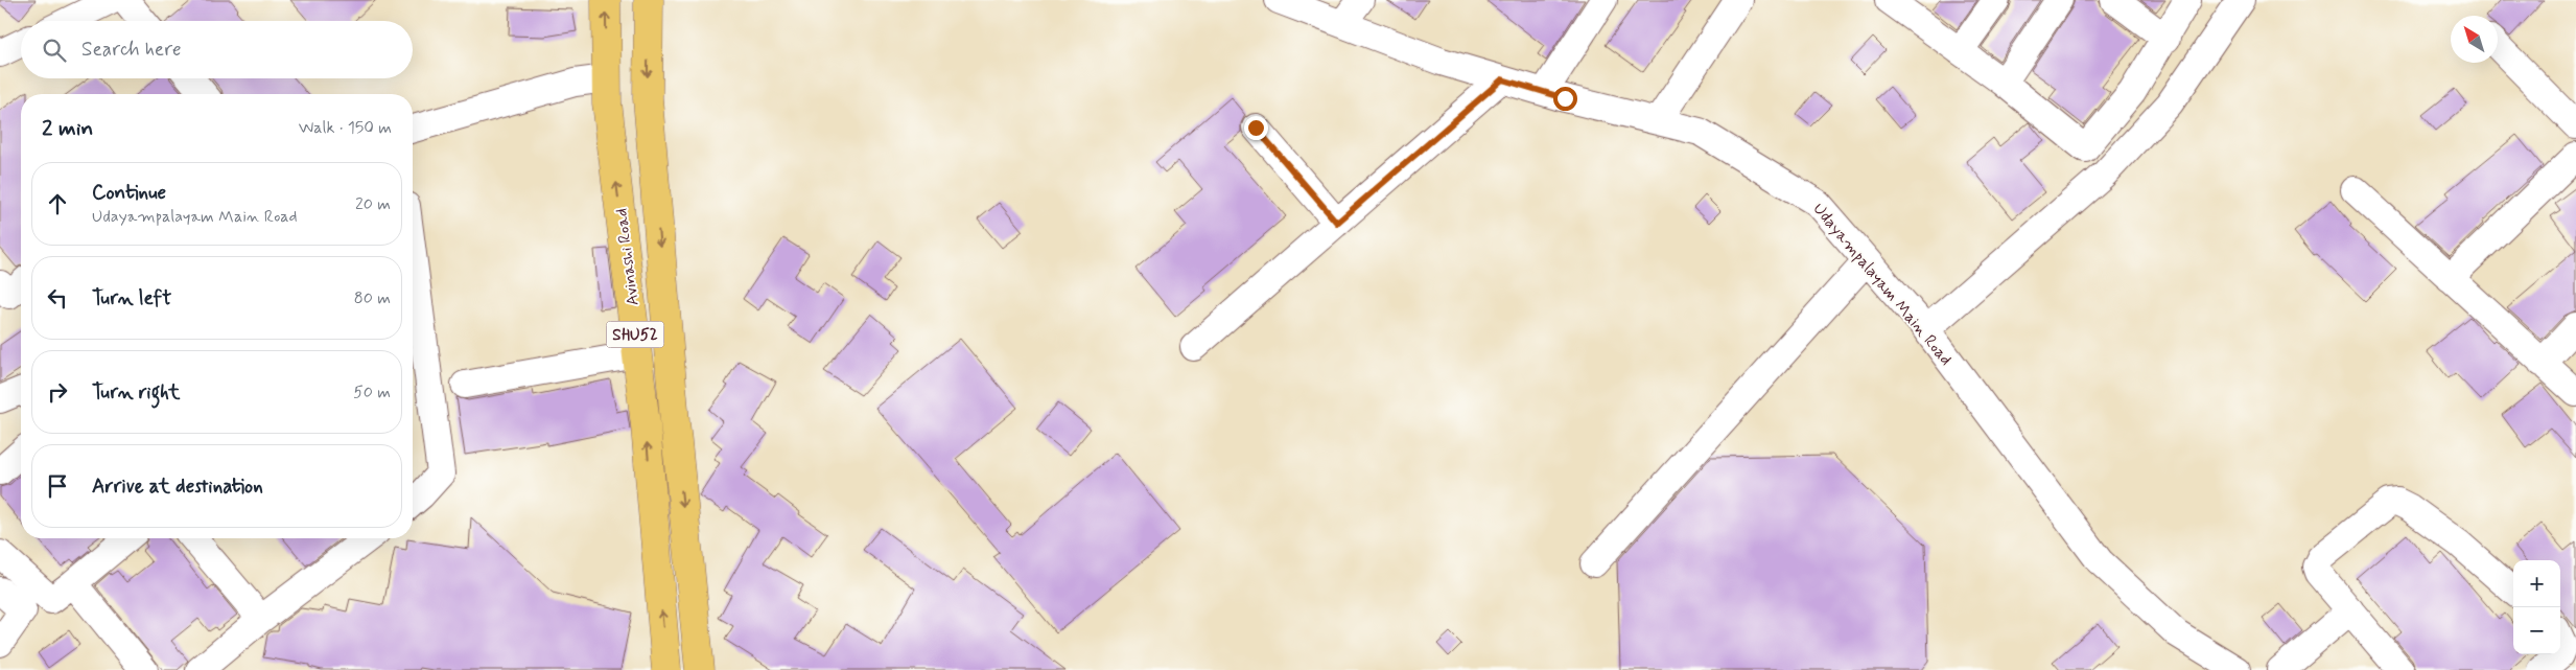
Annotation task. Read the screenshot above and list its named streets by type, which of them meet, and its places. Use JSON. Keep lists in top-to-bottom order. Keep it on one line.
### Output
{"streets":{"main road":["Avinashi Road","SHU52"],"street":["Udayampalayam Main Road"]},"north":"top left","page":{"search":"Search here","heading":["2 min","Walk · 150 m"],"list":[["Continue","Udayampalayam Main Road","20 m"],["Turn left","80 m"],["Turn right","50 m"],"Arrive at destination"],"map_buttons":["+","−"]}}
